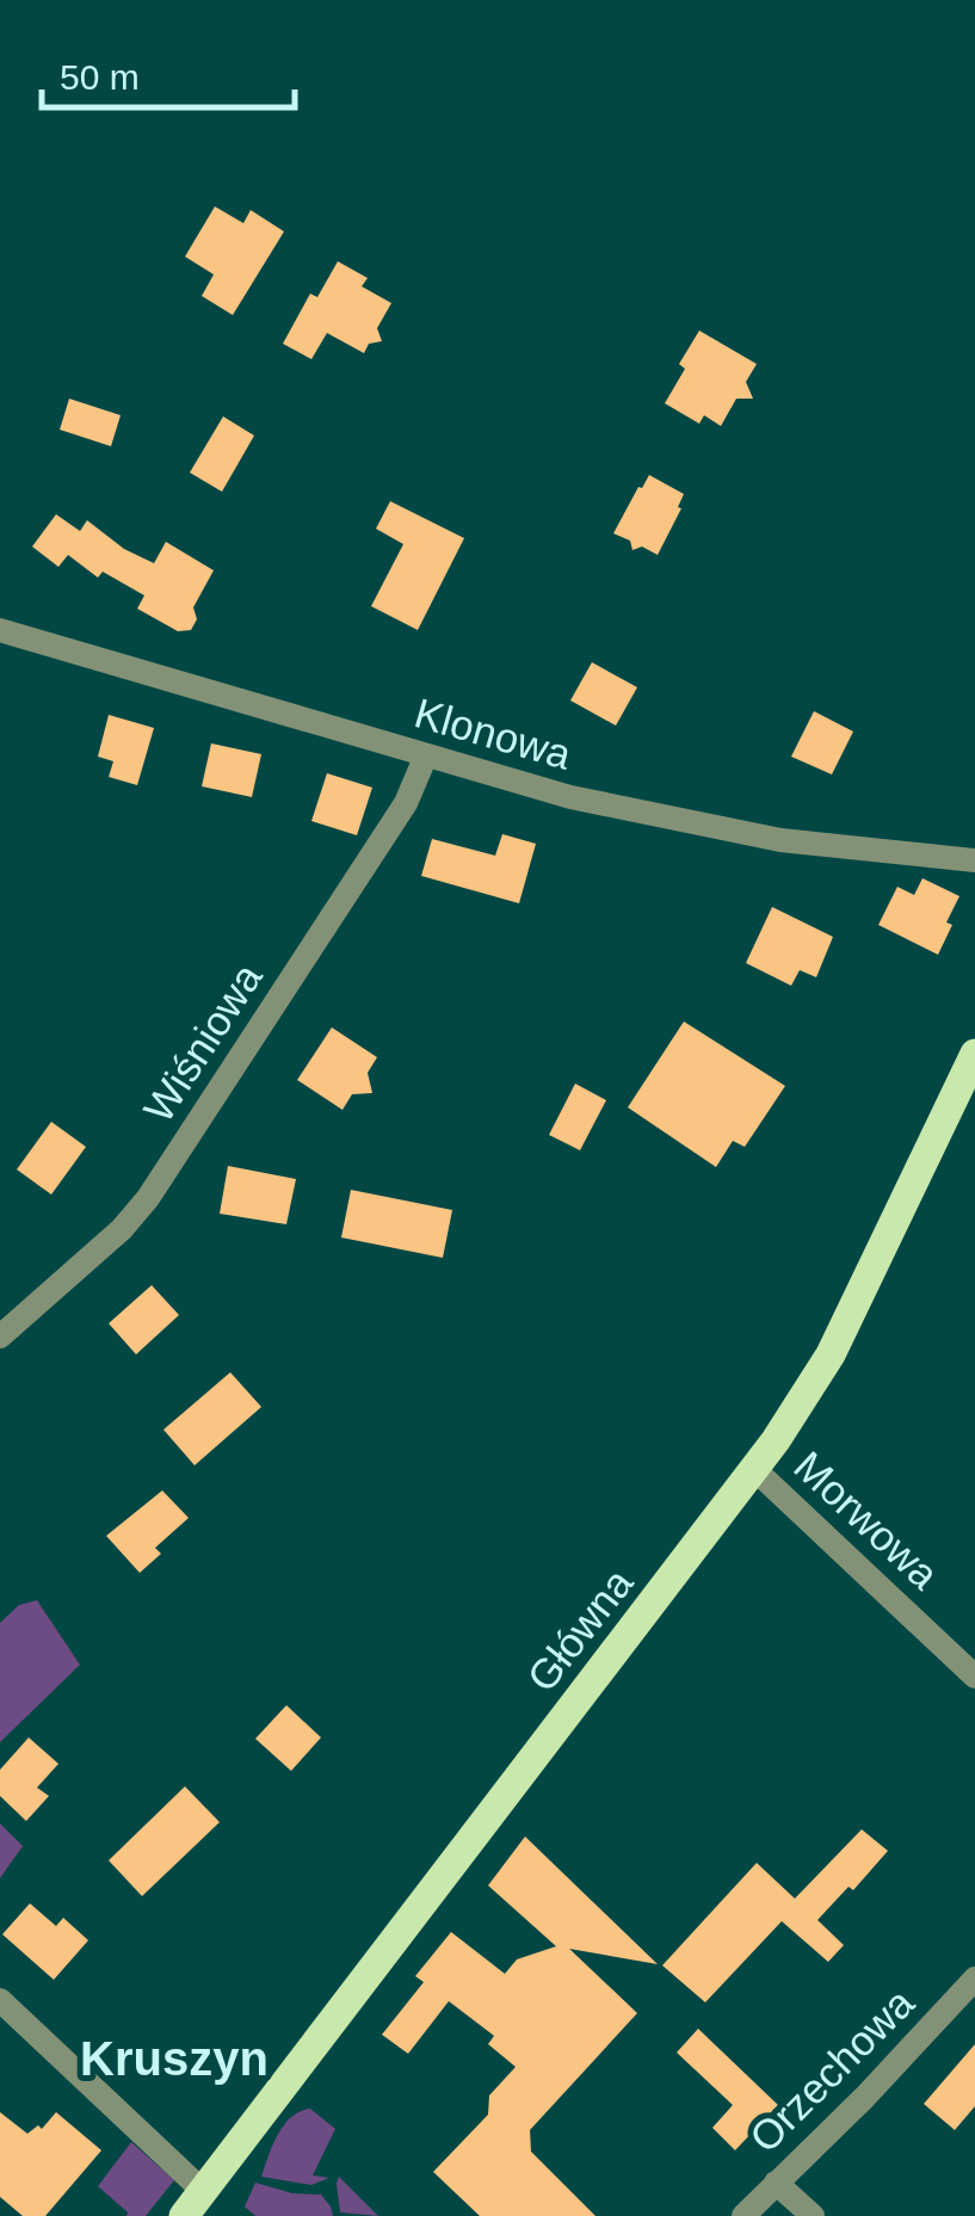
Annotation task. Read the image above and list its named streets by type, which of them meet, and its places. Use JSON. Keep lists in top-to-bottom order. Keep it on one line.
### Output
{"streets":{"main road":["Główna"],"street":["Klonowa","Wiśniowa","Morwowa","Orzechowa"]},"crossings":[["Klonowa","Wiśniowa"],["Morwowa","Główna"]],"districts":["Kruszyn"],"scale_bar":"50 m"}
